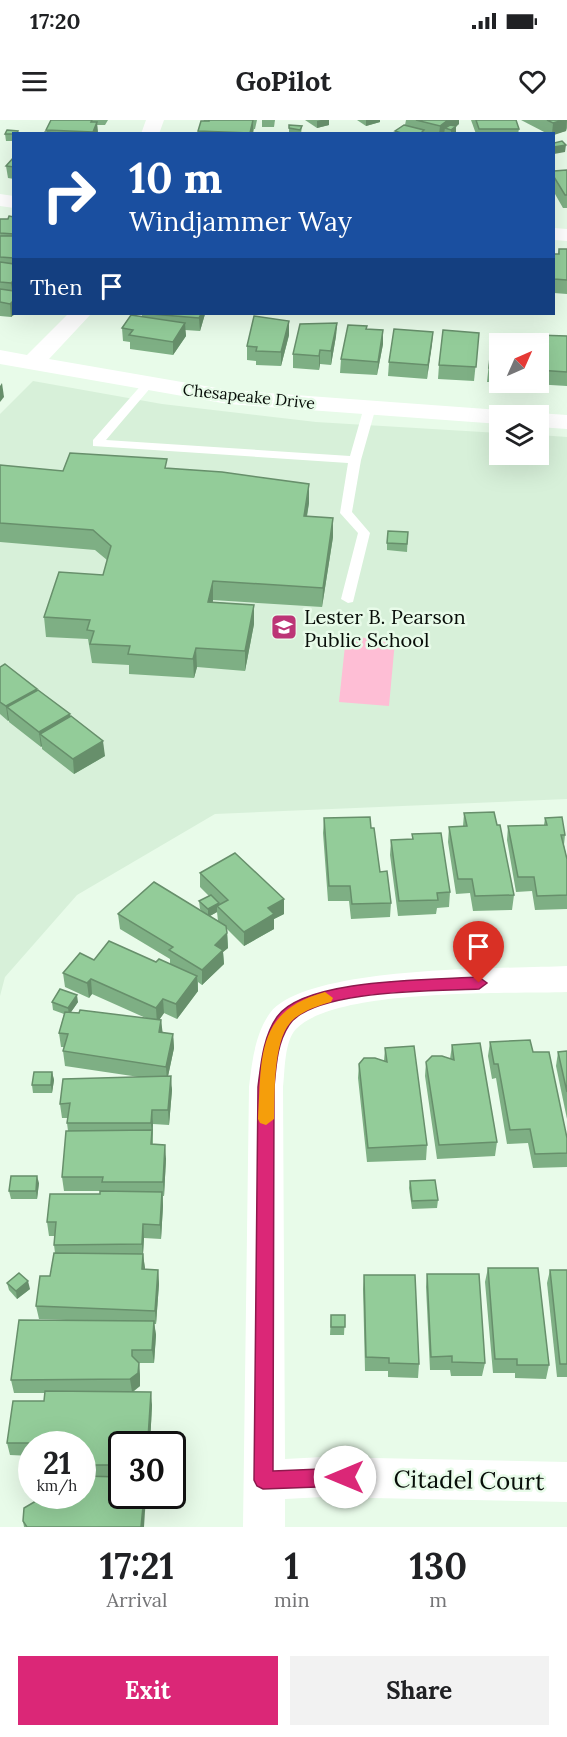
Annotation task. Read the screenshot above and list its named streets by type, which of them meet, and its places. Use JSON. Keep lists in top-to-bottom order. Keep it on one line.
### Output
{"streets":{"street":["Chesapeake Drive","Citadel Court"]},"places":{"school or university":["Lester B. Pearson Public School"]},"north":"top right","page":{"status":"17:20","header":"GoPilot","turn":["10 m","Windjammer Way"],"then":"Then","speed":"21 km/h","limit":"30","eta":["17:21","Arrival","1","min","130","m"],"buttons":["Exit","Share"]}}
